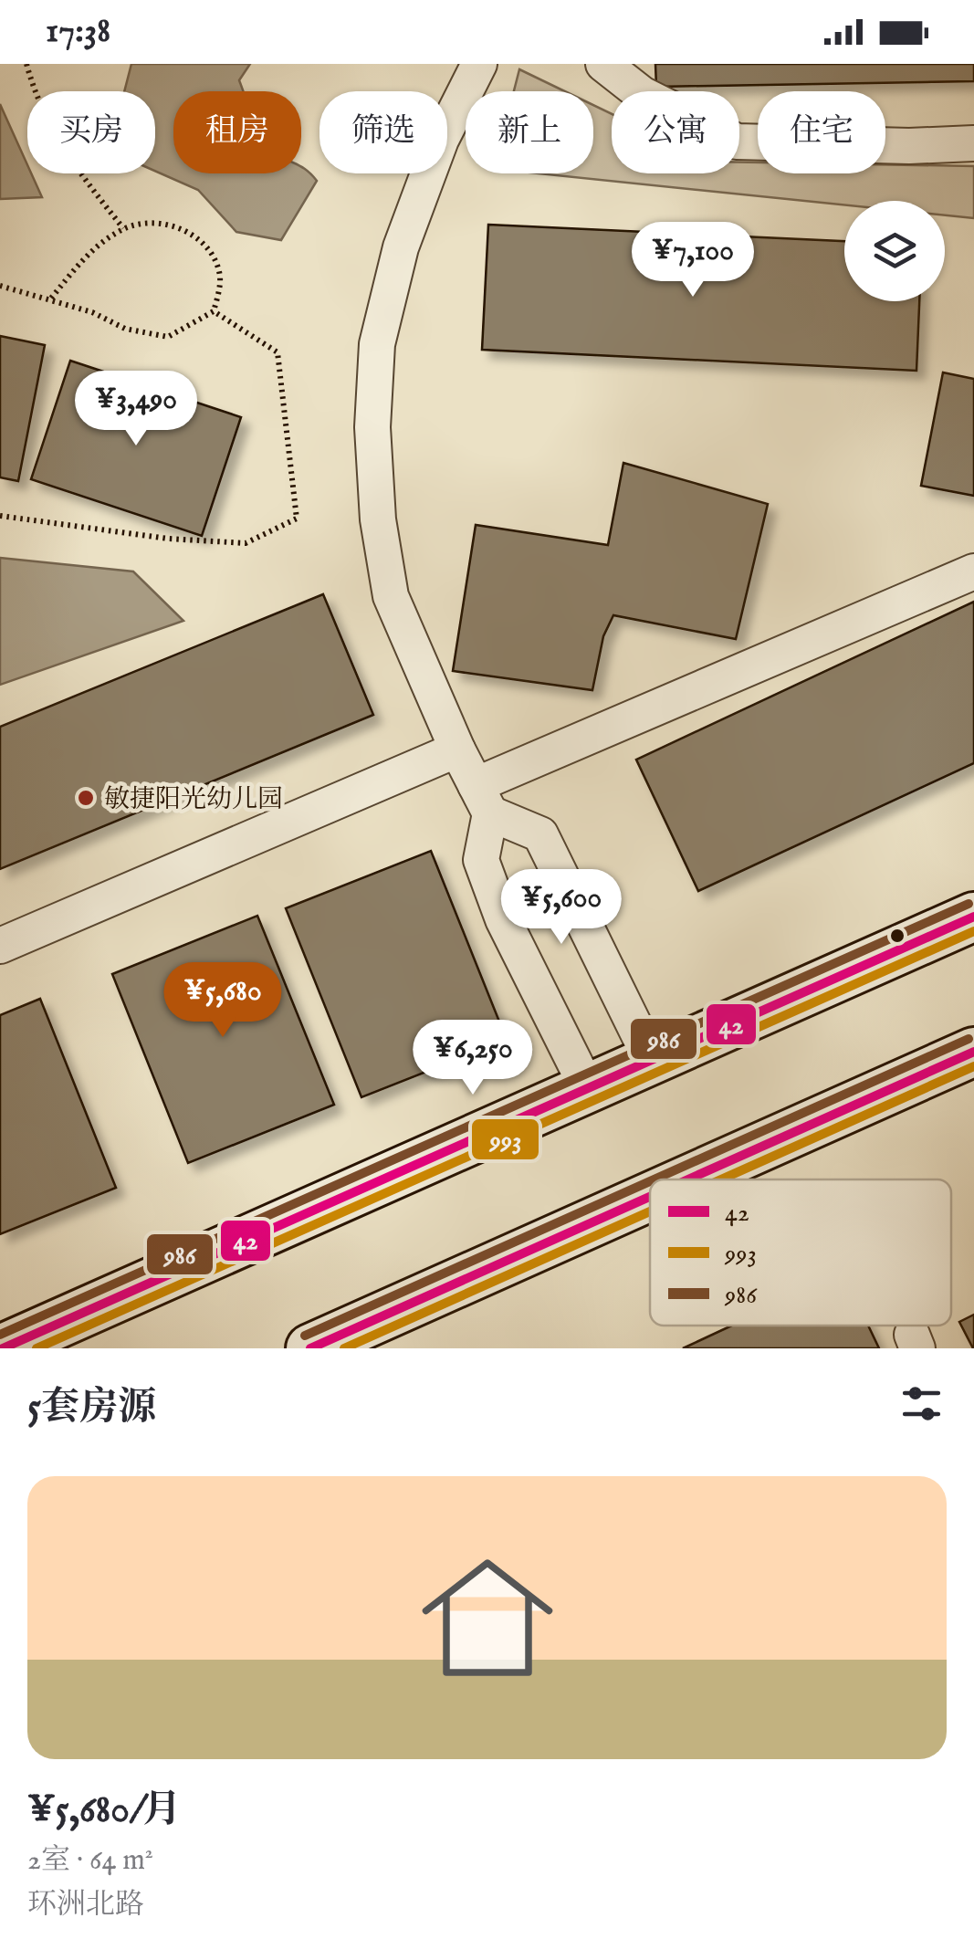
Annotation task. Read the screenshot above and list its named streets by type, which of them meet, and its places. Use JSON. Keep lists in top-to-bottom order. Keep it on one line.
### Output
{"places":["敏捷阳光幼儿园"],"lines":["transit line 986","transit line 42","transit line 993"],"legend":["42","993","986"],"page":{"status":"17:38","chip":["买房","租房","筛选","新上","公寓","住宅"],"price":["¥7,100","¥3,490","¥5,600","¥5,680","¥6,250"],"heading":"5套房源","list":[{"name":"¥5,680/月","note":"2室 · 64 m² · 环洲北路"}]}}
